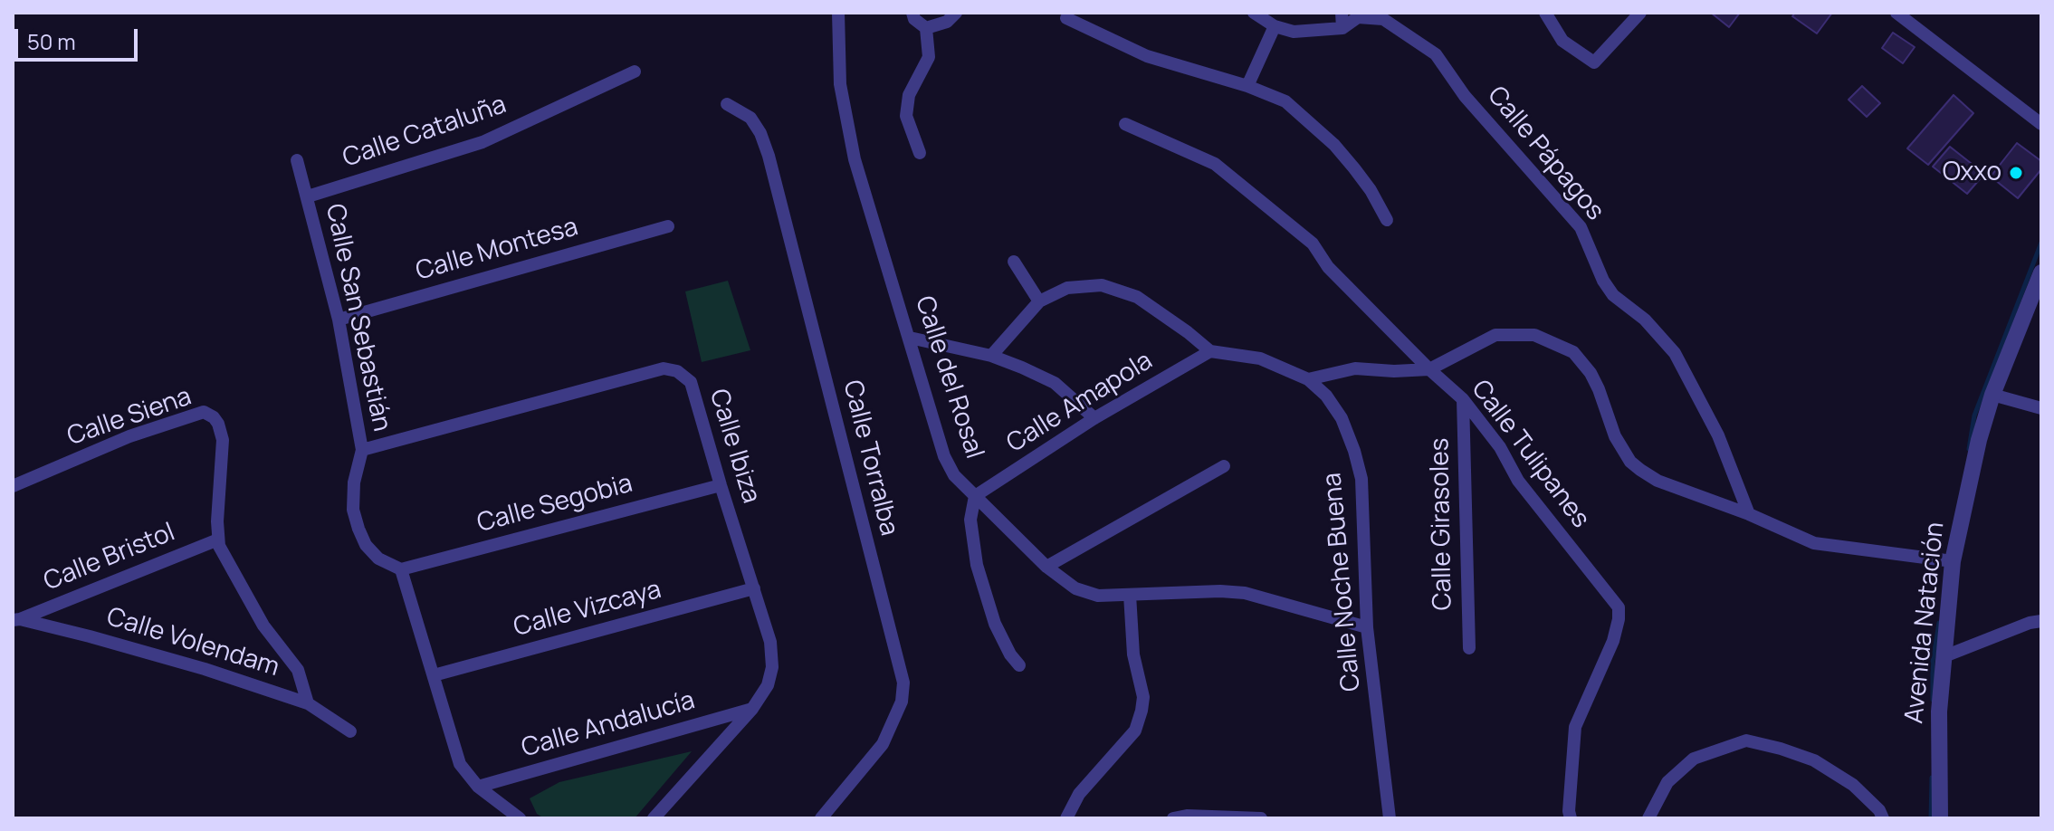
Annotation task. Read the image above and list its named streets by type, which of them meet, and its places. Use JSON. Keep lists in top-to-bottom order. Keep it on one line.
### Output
{"streets":{"street":["Calle Cataluña","Calle Pápagos","Calle Montesa","Calle San Sebastián","Calle del Rosal","Calle Amapola","Calle Siena","Calle Ibiza","Calle Tulipanes","Calle Torralba","Calle Segobia","Calle Girasoles","Calle Bristol","Calle Noche Buena","Calle Vizcaya","Avenida Natación","Calle Volendam","Calle Andalucía"]},"crossings":[["Calle Cataluña","Calle San Sebastián"],["Calle Montesa","Calle San Sebastián"],["Calle San Sebastián","Calle Ibiza"],["Calle San Sebastián","Calle Segobia"],["Calle del Rosal","Calle Amapola"],["Calle del Rosal","Calle Noche Buena"],["Calle Amapola","Calle Noche Buena"],["Calle Siena","Calle Bristol"],["Calle Siena","Calle Volendam"],["Calle Ibiza","Calle Segobia"],["Calle Ibiza","Calle Vizcaya"],["Calle Ibiza","Calle Andalucía"],["Calle Tulipanes","Calle Girasoles"],["Calle Bristol","Calle Volendam"]],"places":["Oxxo"],"scale_bar":"50 m"}
